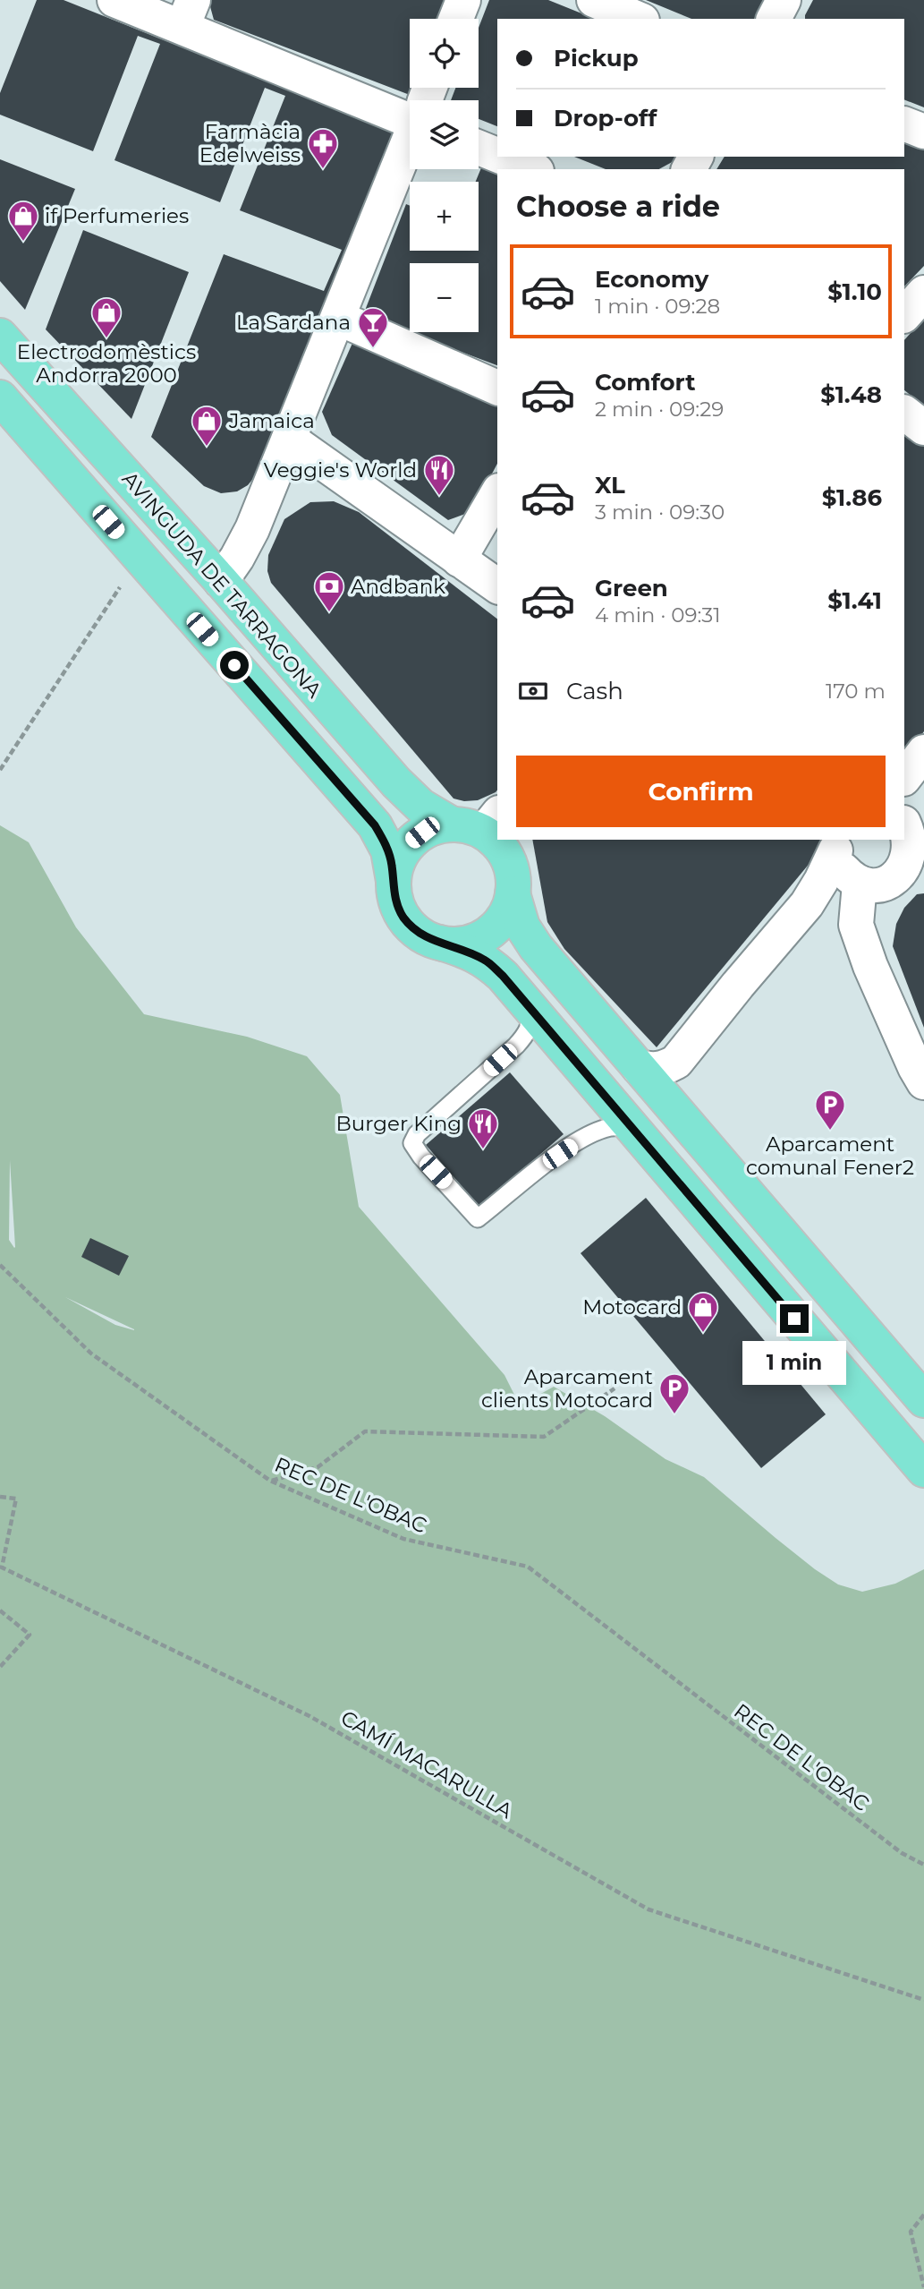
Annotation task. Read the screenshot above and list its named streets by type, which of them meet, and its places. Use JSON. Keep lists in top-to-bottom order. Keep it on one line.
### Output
{"streets":{"highway":["AVINGUDA DE TARRAGONA"],"path":["REC DE L'OBAC","CAMÍ MACARULLA"]},"places":{"pharmacy":["Farmàcia Edelweiss"],"shop":["if Perfumeries","Electrodomèstics Andorra 2000","Jamaica","Motocard"],"bar":["La Sardana"],"restaurant":["Veggie's World","Burger King"],"bank":["Andbank"],"parking":["Aparcament comunal Fener2","Aparcament clients Motocard"]},"page":{"map_buttons":["+","−"],"banner":["Pickup","Drop-off"],"heading":"Choose a ride","list":[{"name":"Economy","note":"1 min · 09:28","value":"$1.10"},{"name":"Comfort","note":"2 min · 09:29","value":"$1.48"},{"name":"XL","note":"3 min · 09:30","value":"$1.86"},{"name":"Green","note":"4 min · 09:31","value":"$1.41"}],"pay":["Cash","170 m"],"buttons":"Confirm","bubble":"1 min"}}
